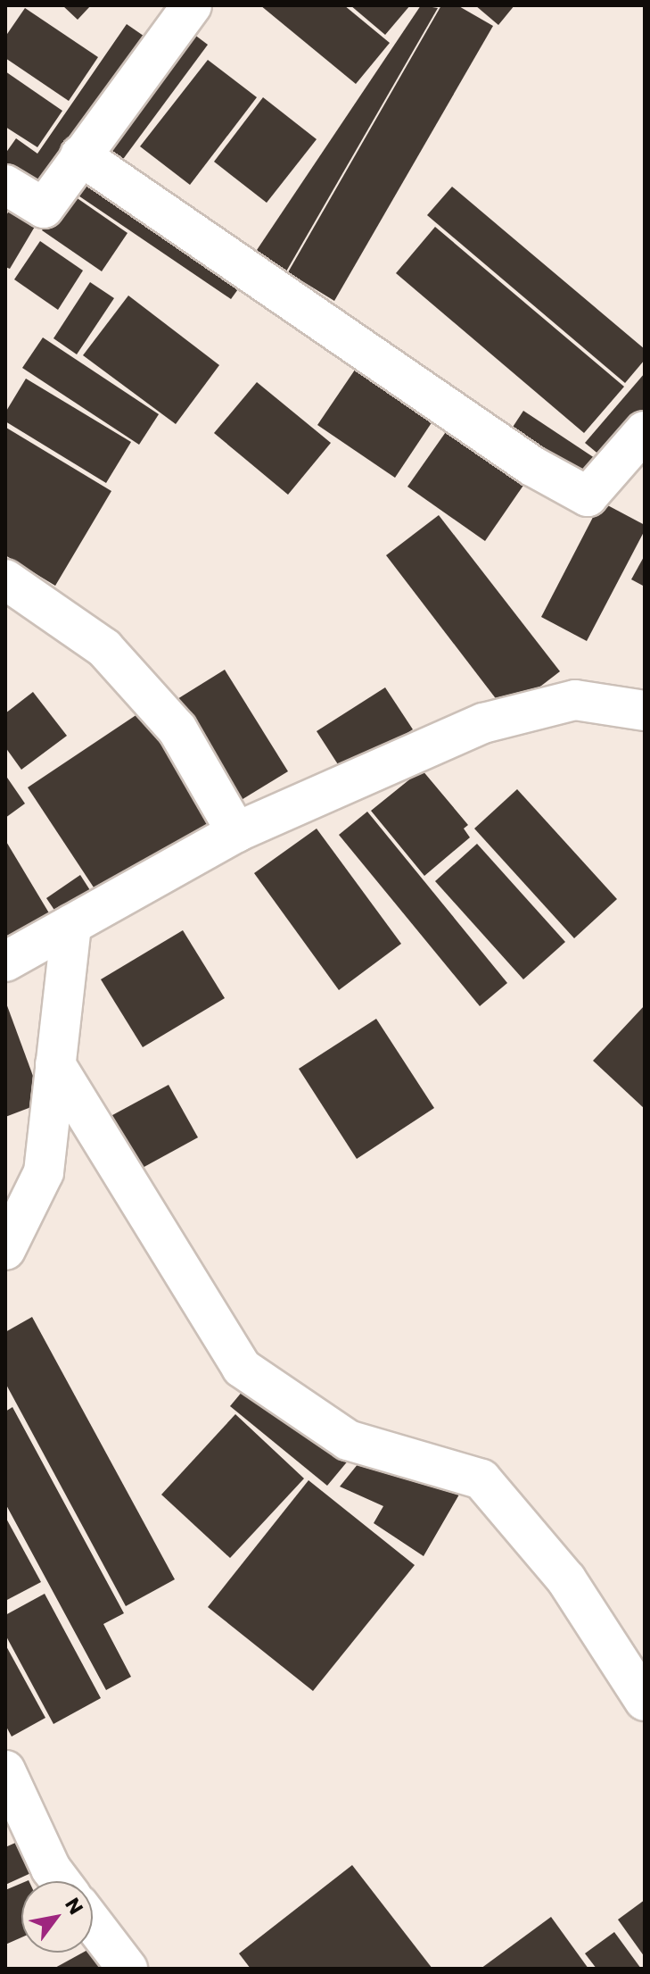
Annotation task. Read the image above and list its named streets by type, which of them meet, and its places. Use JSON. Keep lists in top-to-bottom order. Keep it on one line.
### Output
{"north":"top right"}
